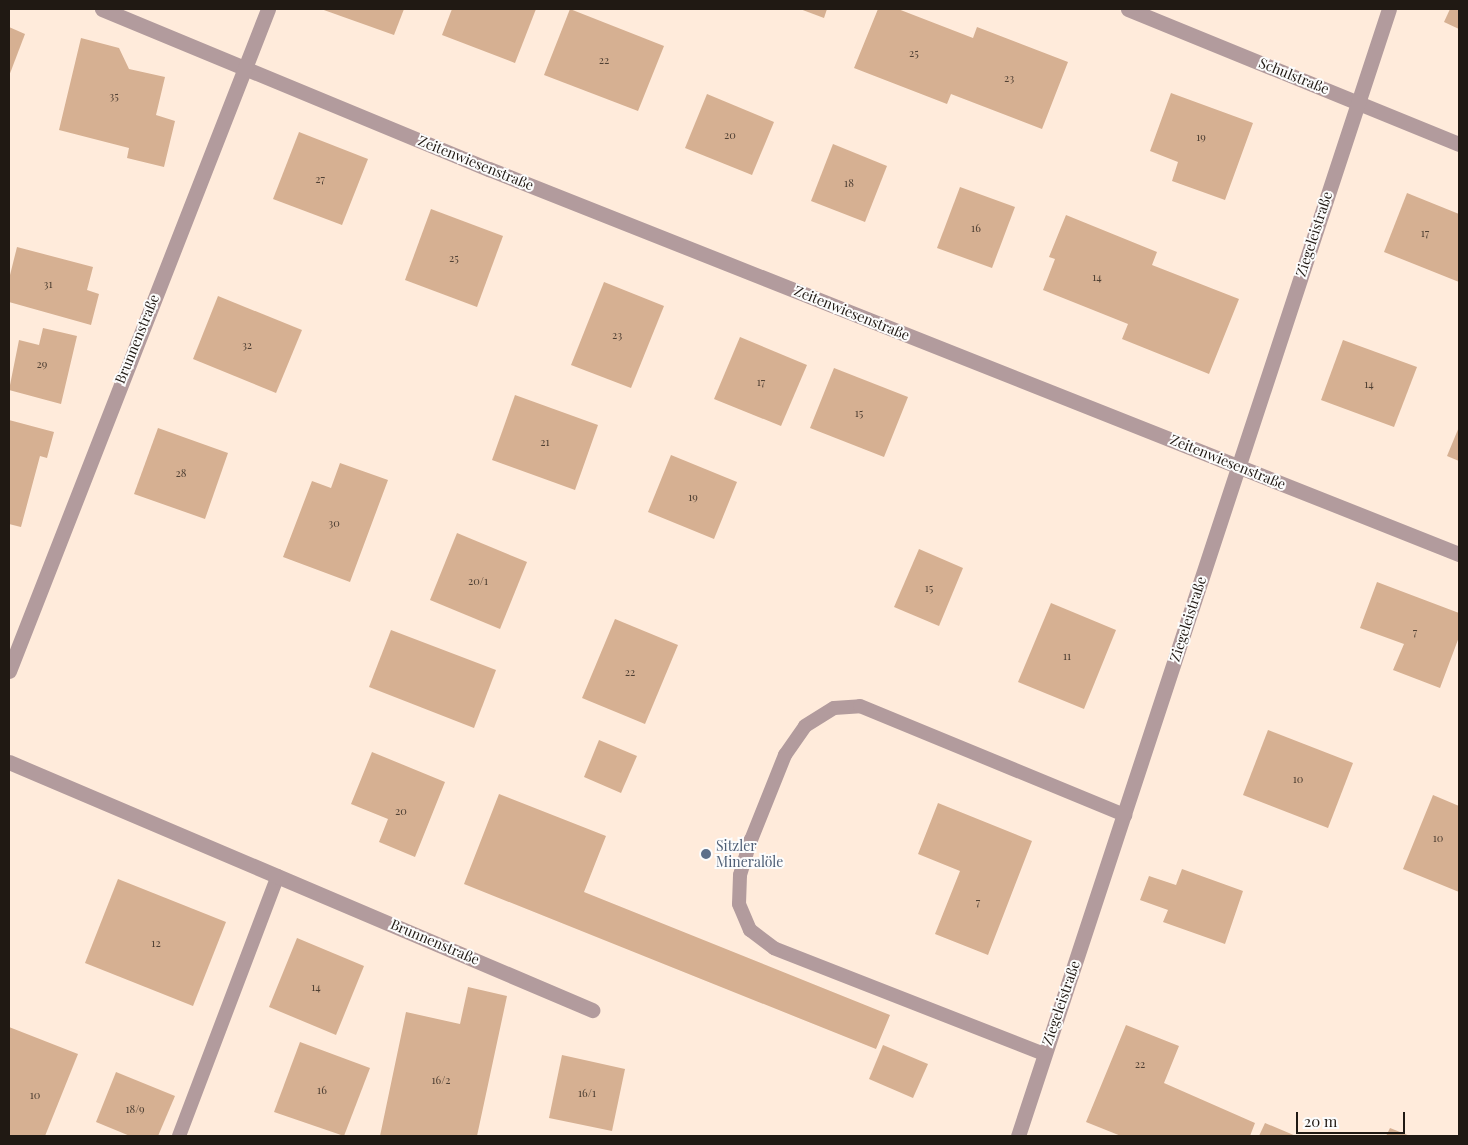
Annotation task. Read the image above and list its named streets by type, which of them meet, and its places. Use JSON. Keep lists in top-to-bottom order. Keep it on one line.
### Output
{"streets":{"street":["Schulstraße","Zeitenwiesenstraße","Ziegeleistraße","Brunnenstraße"]},"crossings":[["Schulstraße","Ziegeleistraße"],["Zeitenwiesenstraße","Ziegeleistraße"],["Zeitenwiesenstraße","Brunnenstraße"]],"places":["Sitzler Mineralöle"],"house_numbers":["25","22","23","35","20","19","27","18","16","17","25","14","31","23","32","29","17","14","15","21","28","19","30","20/1","15","7","11","22","10","20","10","7","12","14","22","16/2","16","16/1","10","18/9"],"scale_bar":"20 m"}
